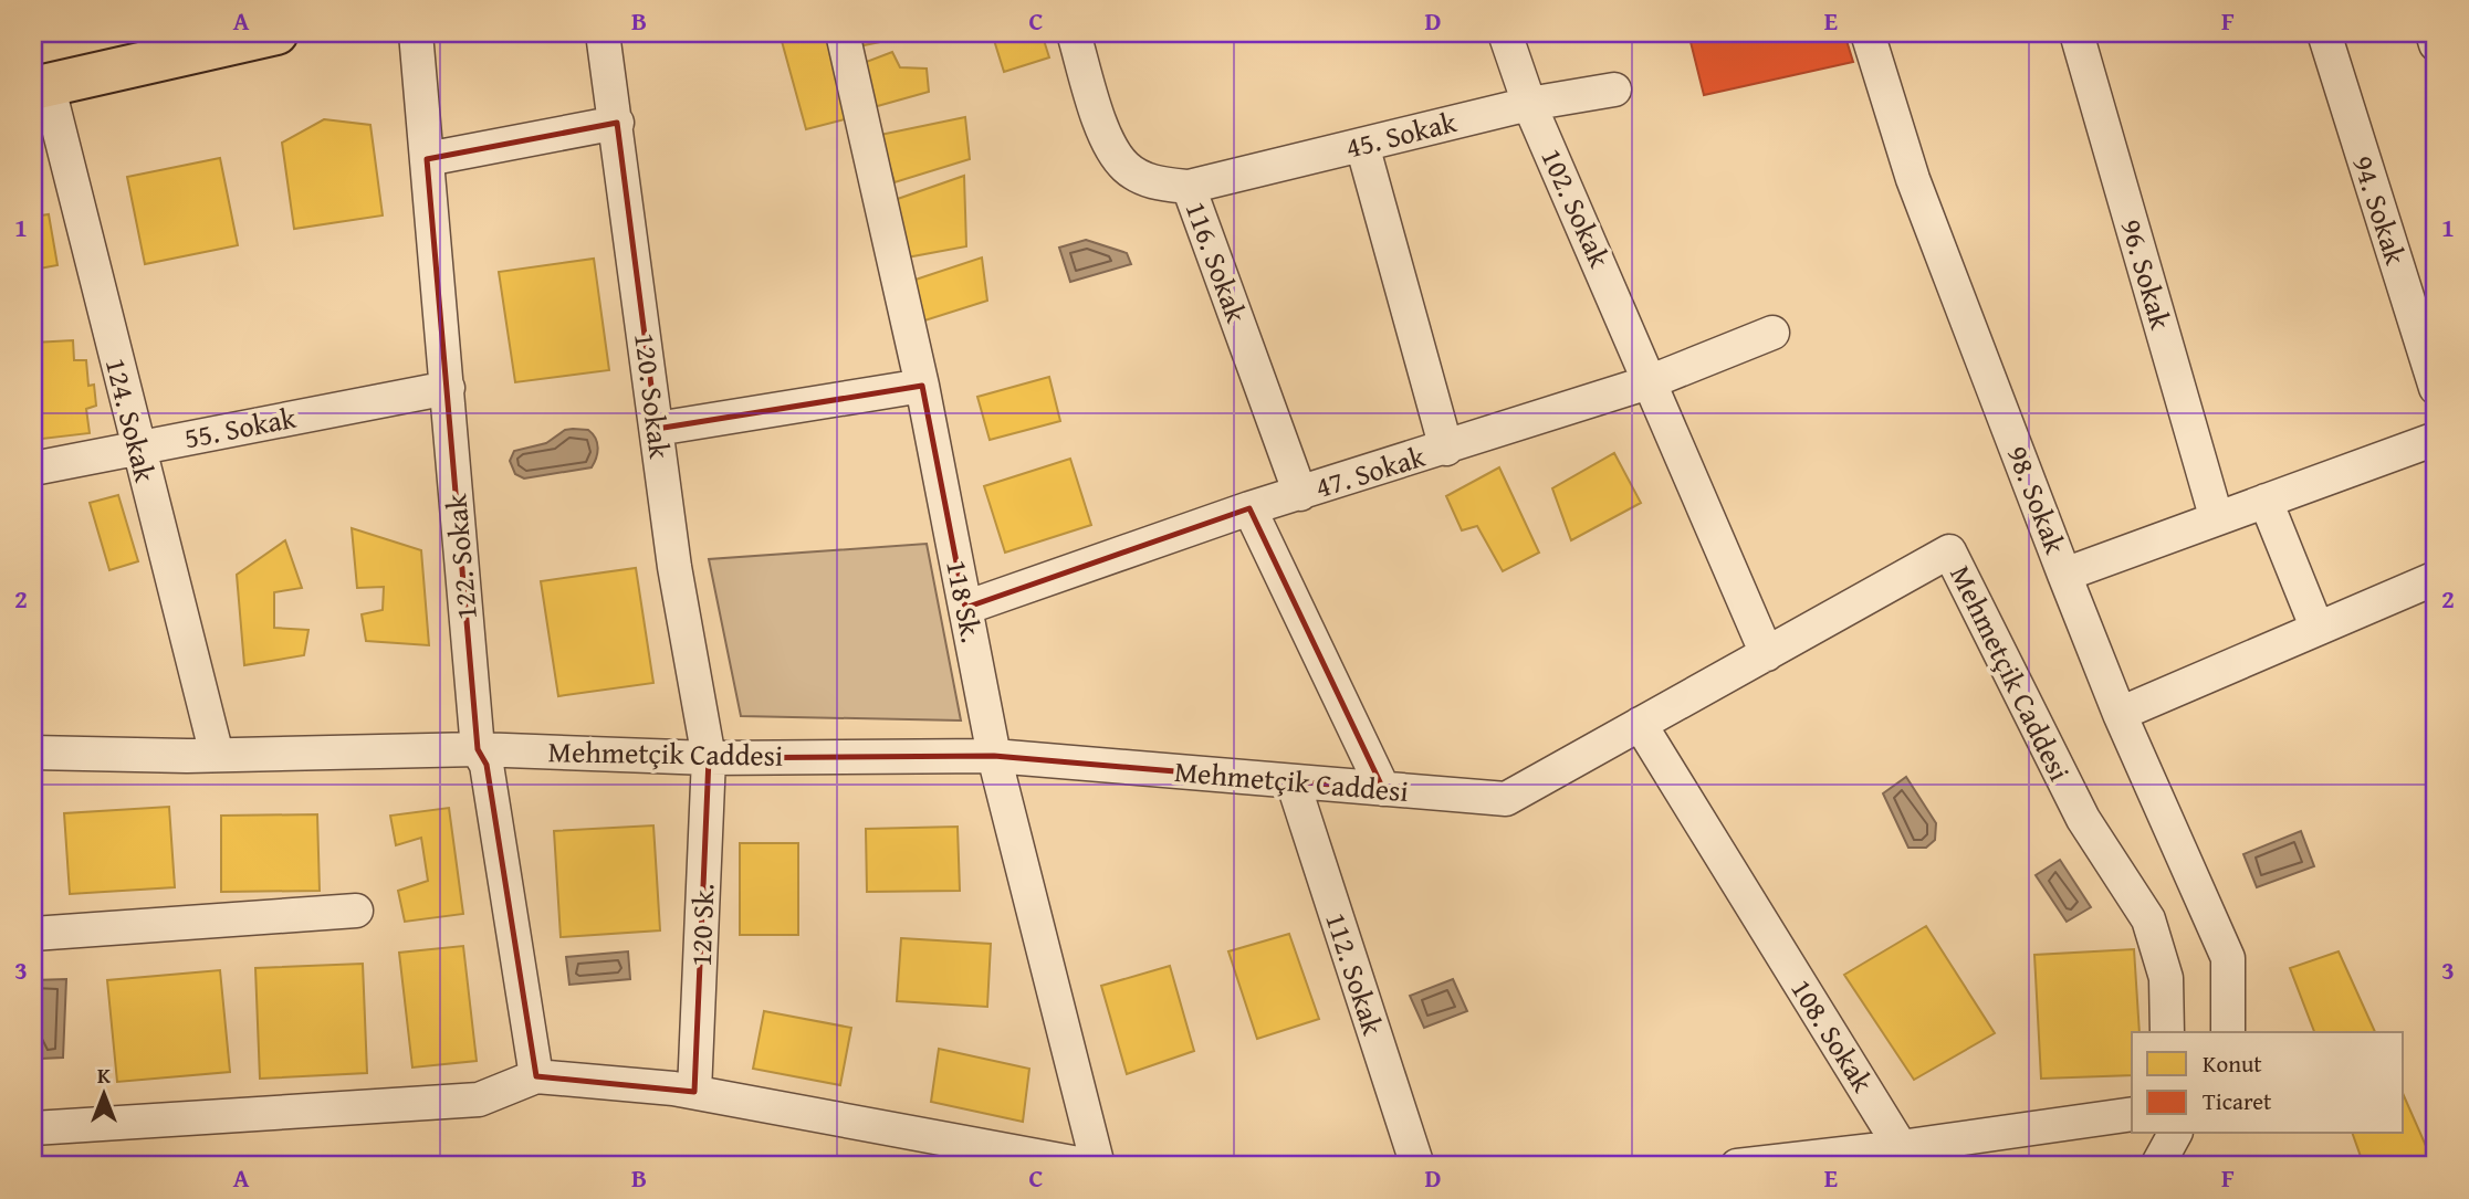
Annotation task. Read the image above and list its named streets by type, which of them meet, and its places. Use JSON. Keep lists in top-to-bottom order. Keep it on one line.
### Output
{"streets":{"street":["45. Sokak","102. Sokak","94. Sokak","116. Sokak","96. Sokak","120. Sokak","124. Sokak","55. Sokak","47. Sokak","98. Sokak","122. Sokak","118 Sk.","Mehmetçik Caddesi","120 Sk.","112. Sokak","108. Sokak"]},"crossings":[["45. Sokak","102. Sokak"],["45. Sokak","116. Sokak"],["102. Sokak","47. Sokak"],["102. Sokak","Mehmetçik Caddesi"],["116. Sokak","47. Sokak"],["120. Sokak","Mehmetçik Caddesi"],["120. Sokak","120 Sk."],["124. Sokak","55. Sokak"],["124. Sokak","Mehmetçik Caddesi"],["55. Sokak","122. Sokak"],["47. Sokak","118 Sk."],["122. Sokak","Mehmetçik Caddesi"],["118 Sk.","Mehmetçik Caddesi"],["Mehmetçik Caddesi","120 Sk."],["Mehmetçik Caddesi","112. Sokak"],["Mehmetçik Caddesi","108. Sokak"]],"legend":["Konut","Ticaret"],"north":"top","grid":{"columns":["A","B","C","D","E","F"],"rows":["1","2","3"]}}
